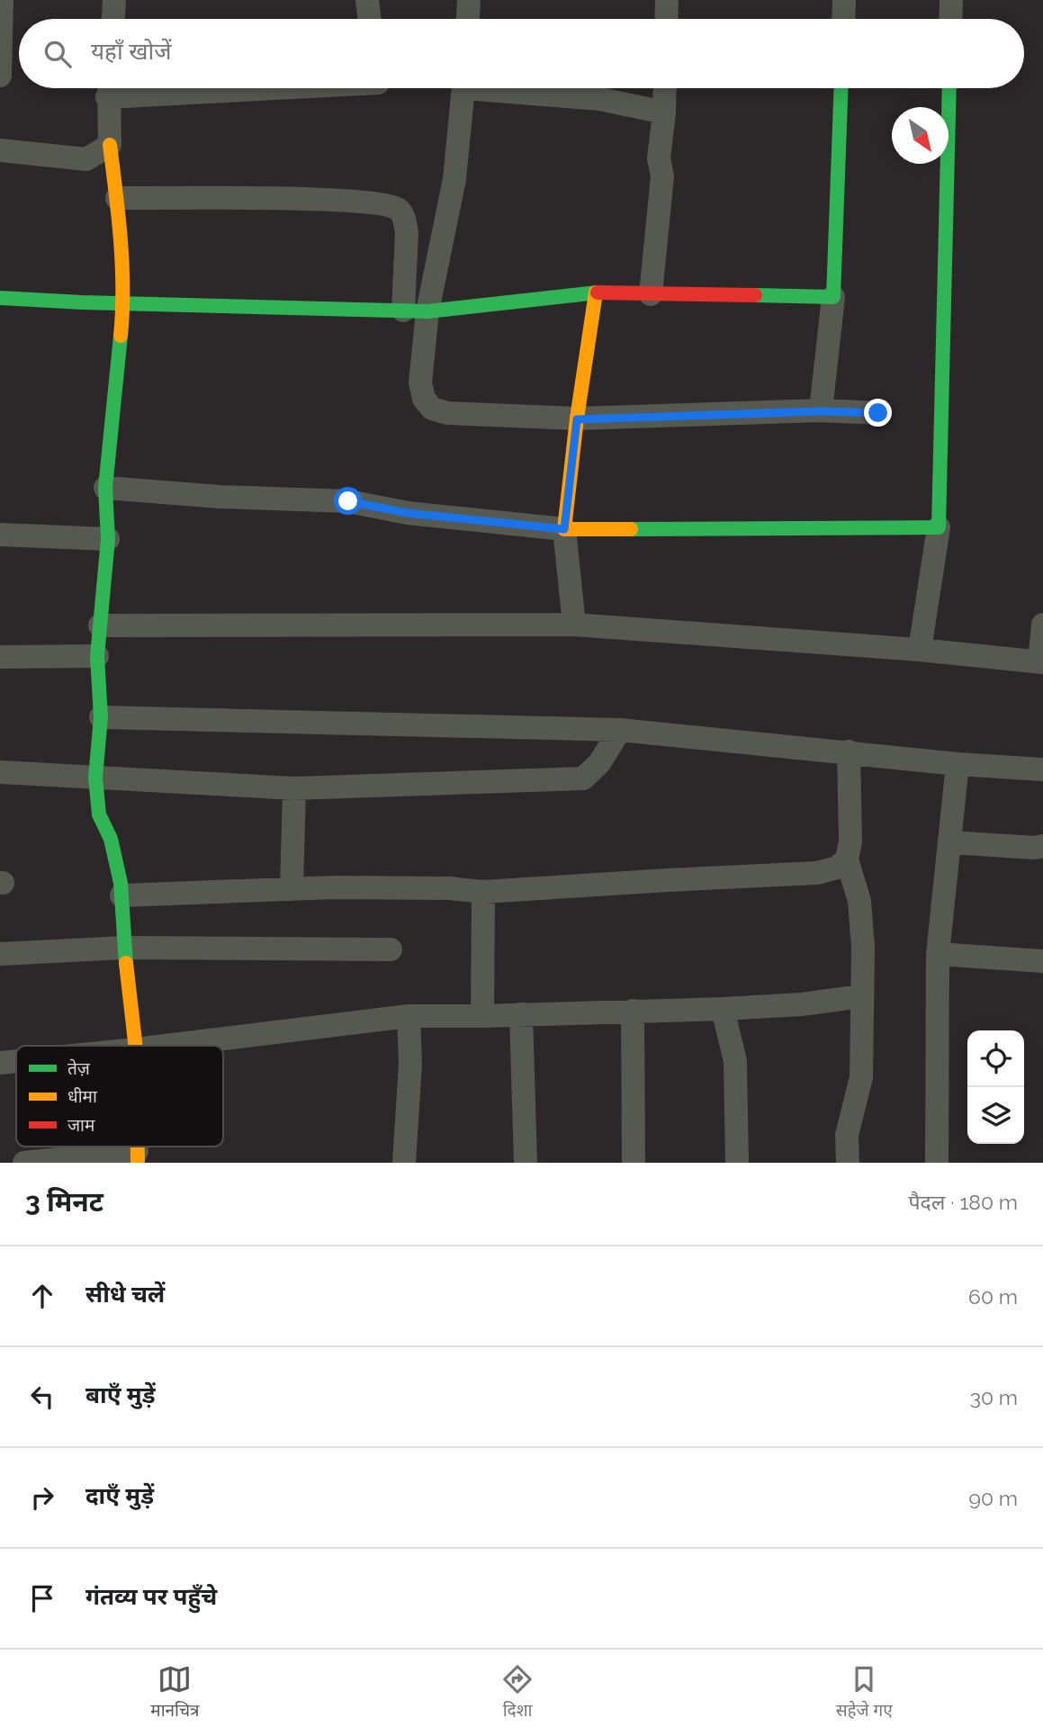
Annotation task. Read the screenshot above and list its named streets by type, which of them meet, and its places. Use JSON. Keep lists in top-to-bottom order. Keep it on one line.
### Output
{"legend":["तेज़","धीमा","जाम"],"north":"bottom right","page":{"search":"यहाँ खोजें","heading":["3 मिनट","पैदल · 180 m"],"list":[["सीधे चलें","60 m"],["बाएँ मुड़ें","30 m"],["दाएँ मुड़ें","90 m"],"गंतव्य पर पहुँचे"],"nav":["मानचित्र","दिशा","सहेजे गए"]}}
